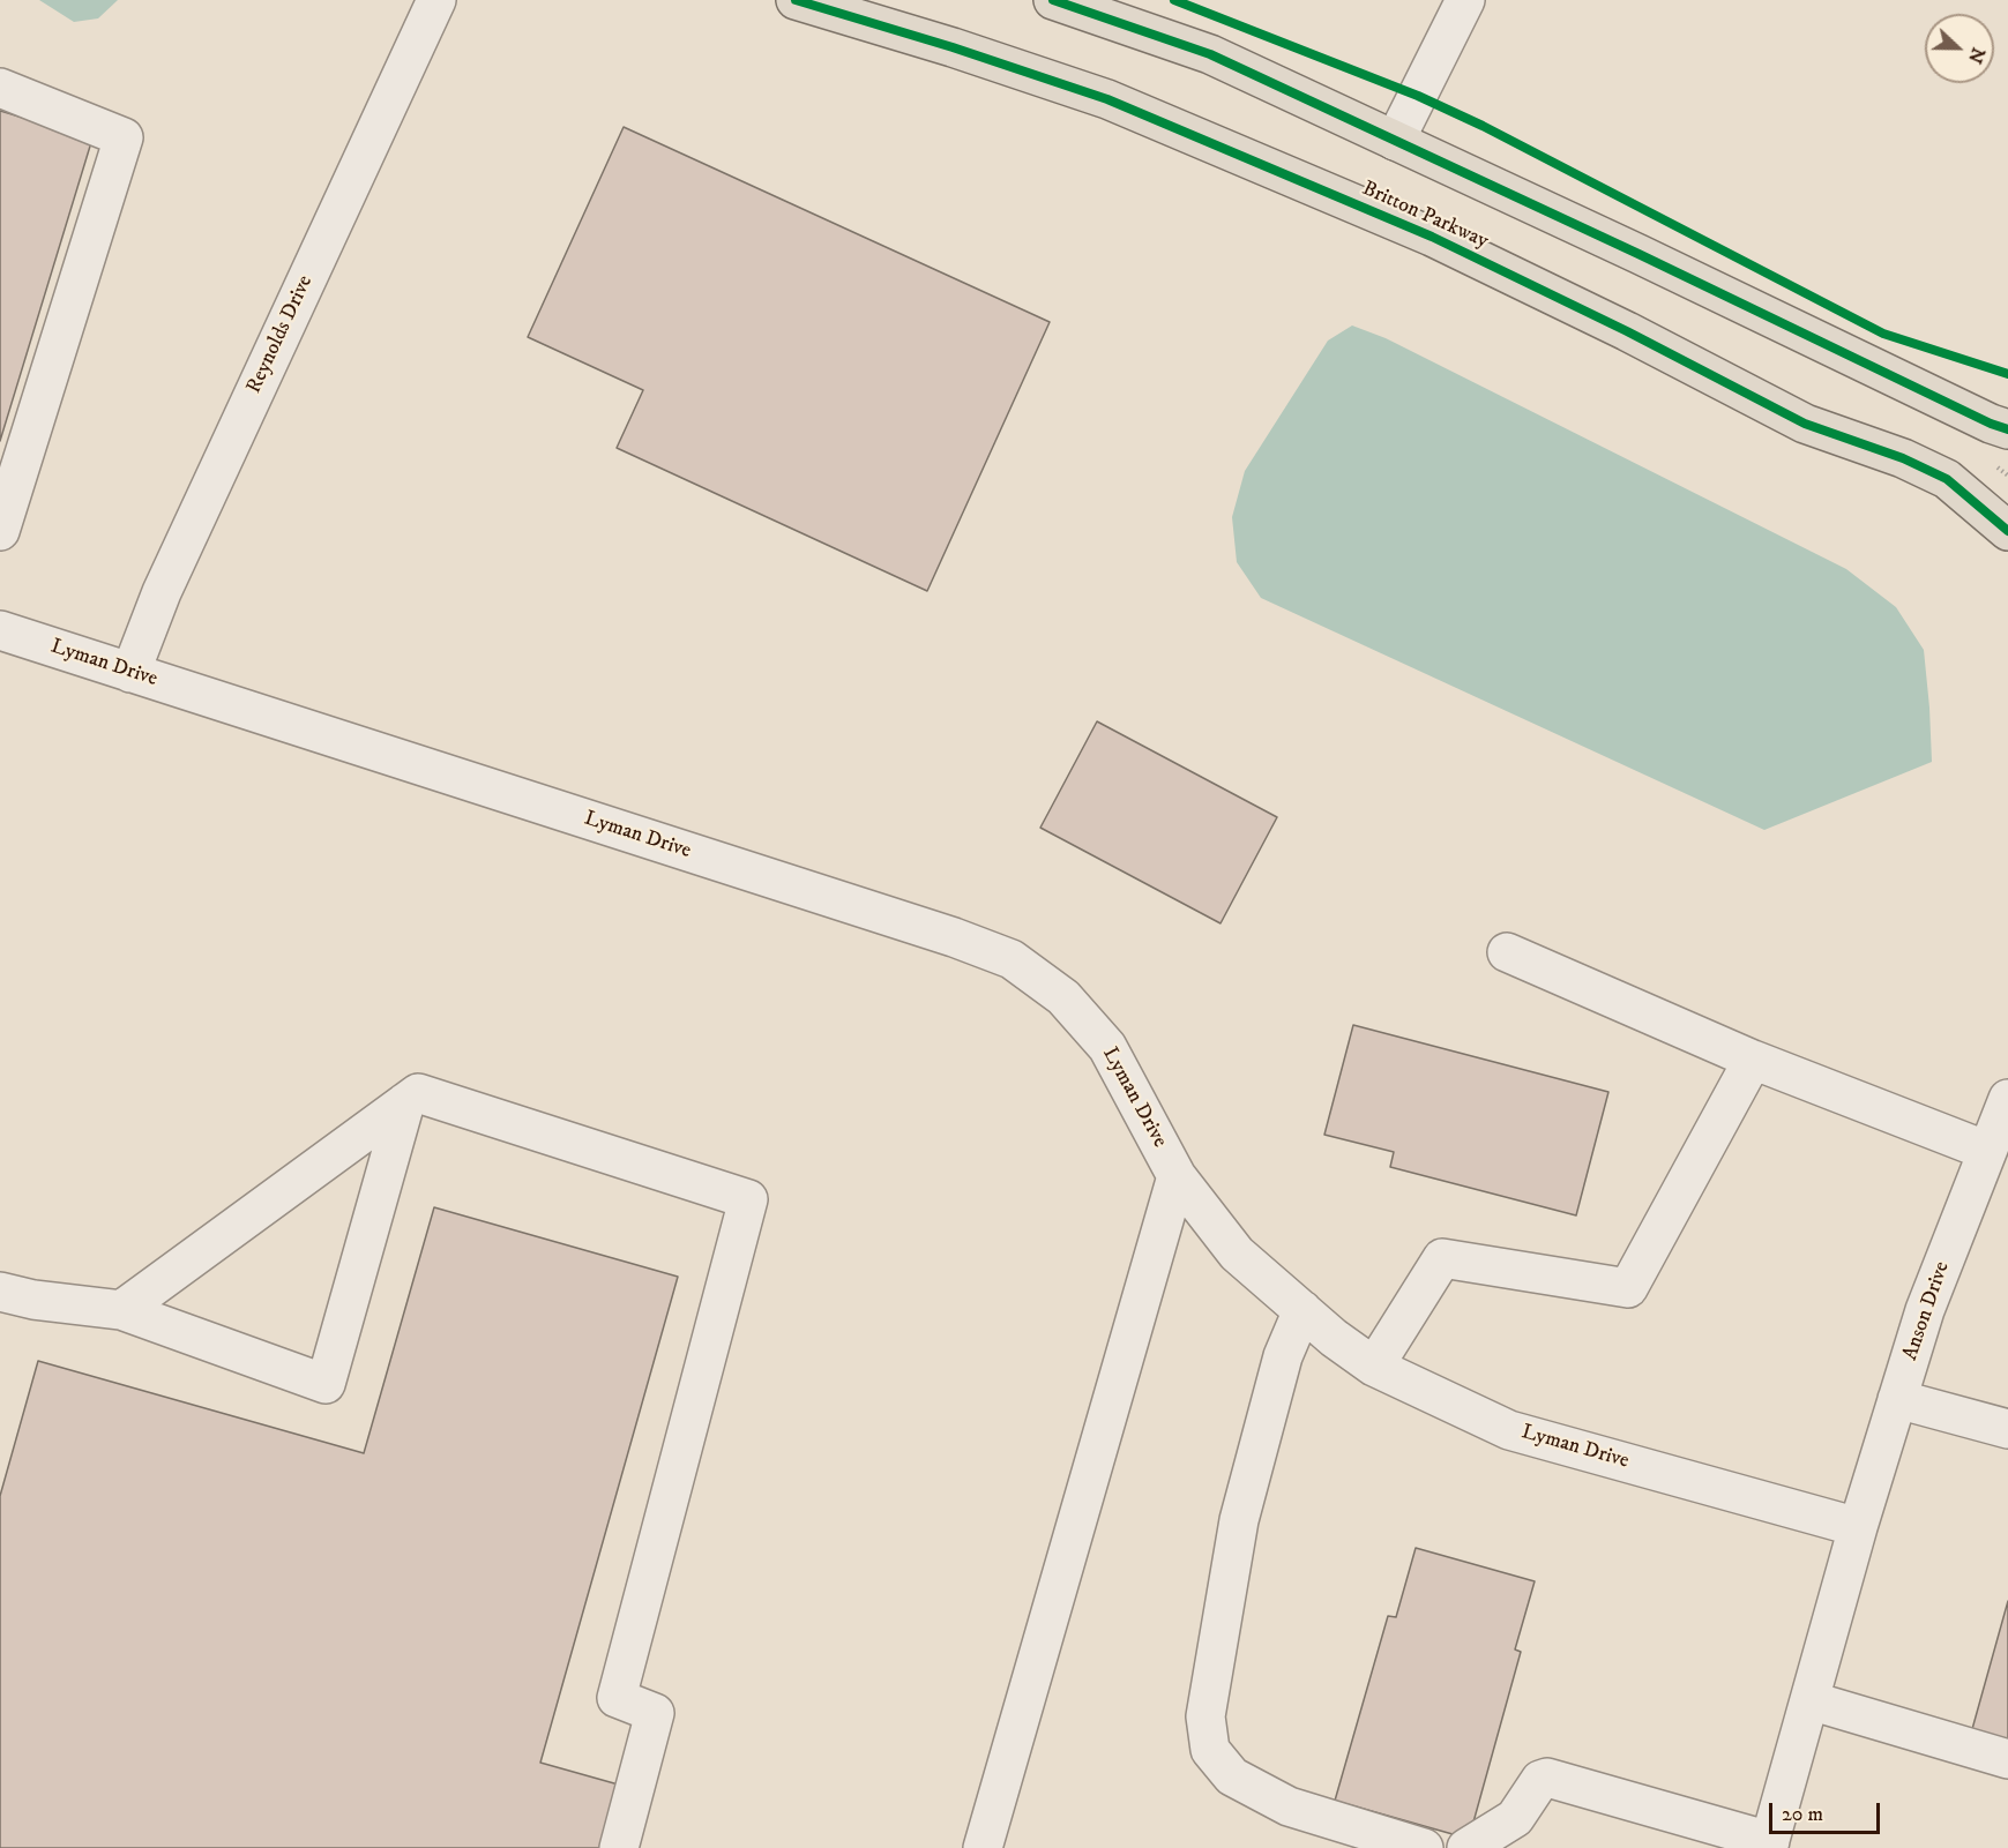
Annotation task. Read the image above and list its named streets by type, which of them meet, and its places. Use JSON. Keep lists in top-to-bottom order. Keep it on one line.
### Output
{"streets":{"main road":["Britton Parkway"],"street":["Reynolds Drive","Lyman Drive","Anson Drive"]},"crossings":[["Reynolds Drive","Lyman Drive"],["Lyman Drive","Anson Drive"]],"scale_bar":"20 m","north":"right"}
